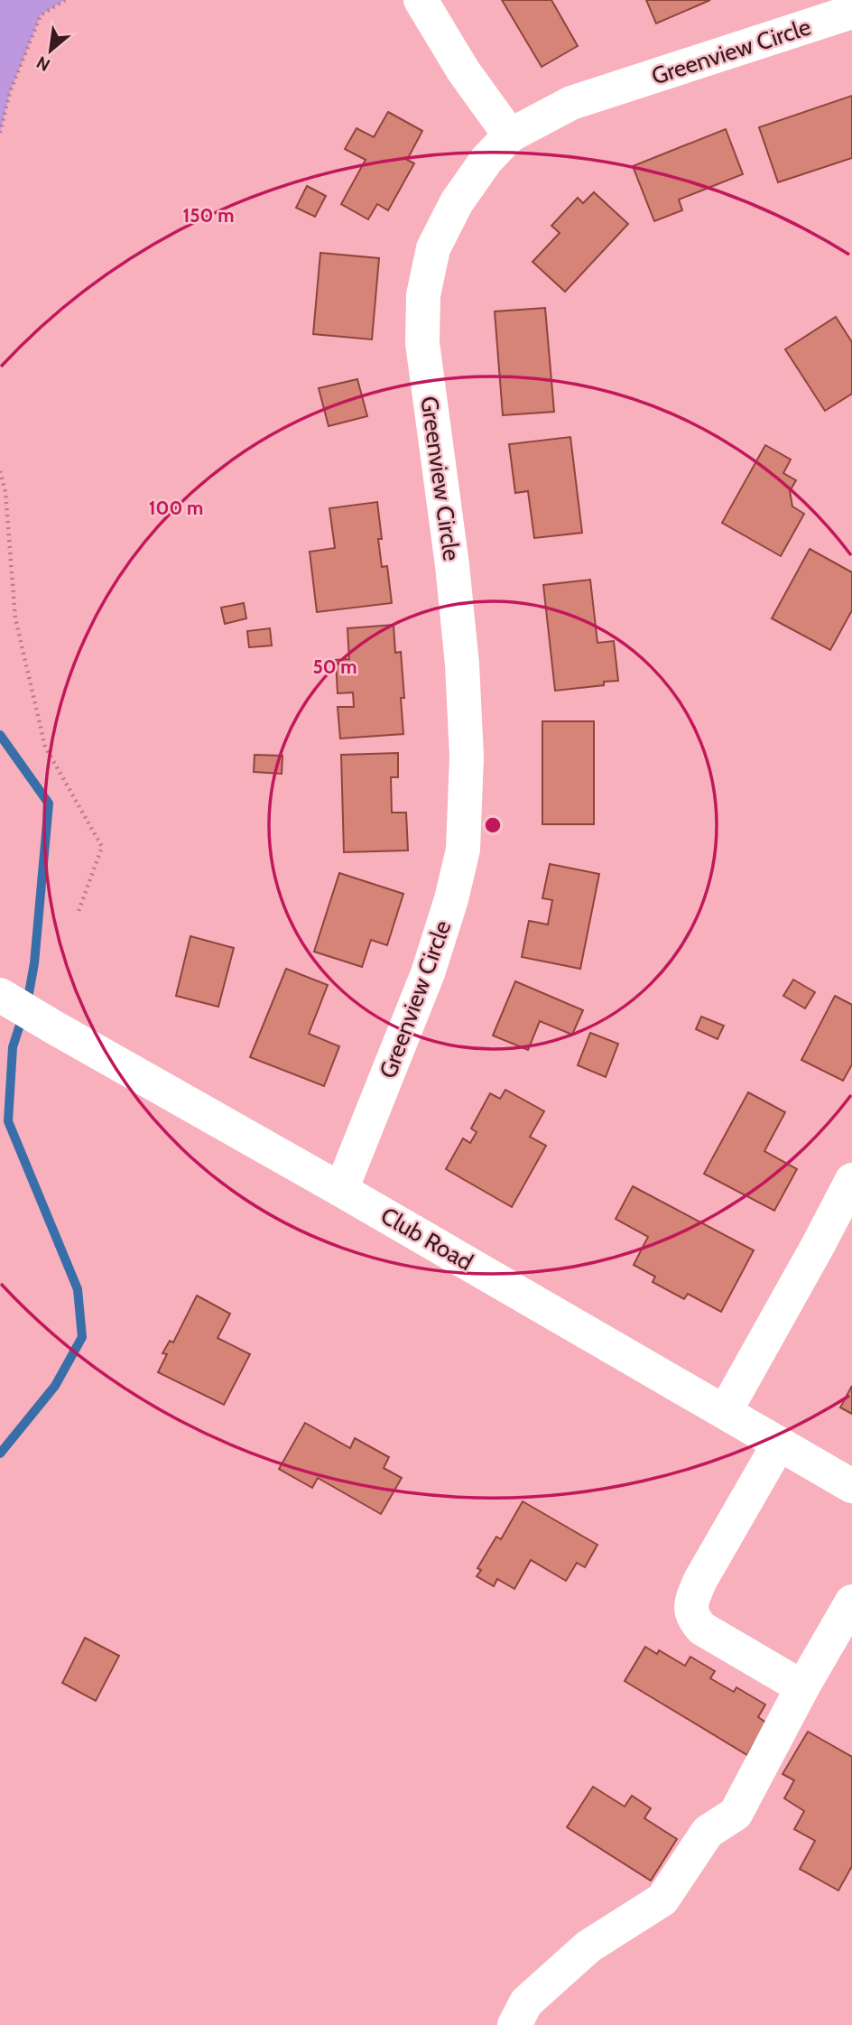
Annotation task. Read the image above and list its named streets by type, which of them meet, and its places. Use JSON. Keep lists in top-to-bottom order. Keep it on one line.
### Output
{"streets":{"street":["Greenview Circle","Club Road"]},"crossings":[["Greenview Circle","Club Road"]],"north":"bottom left","rings":["150 m","100 m","50 m"]}
